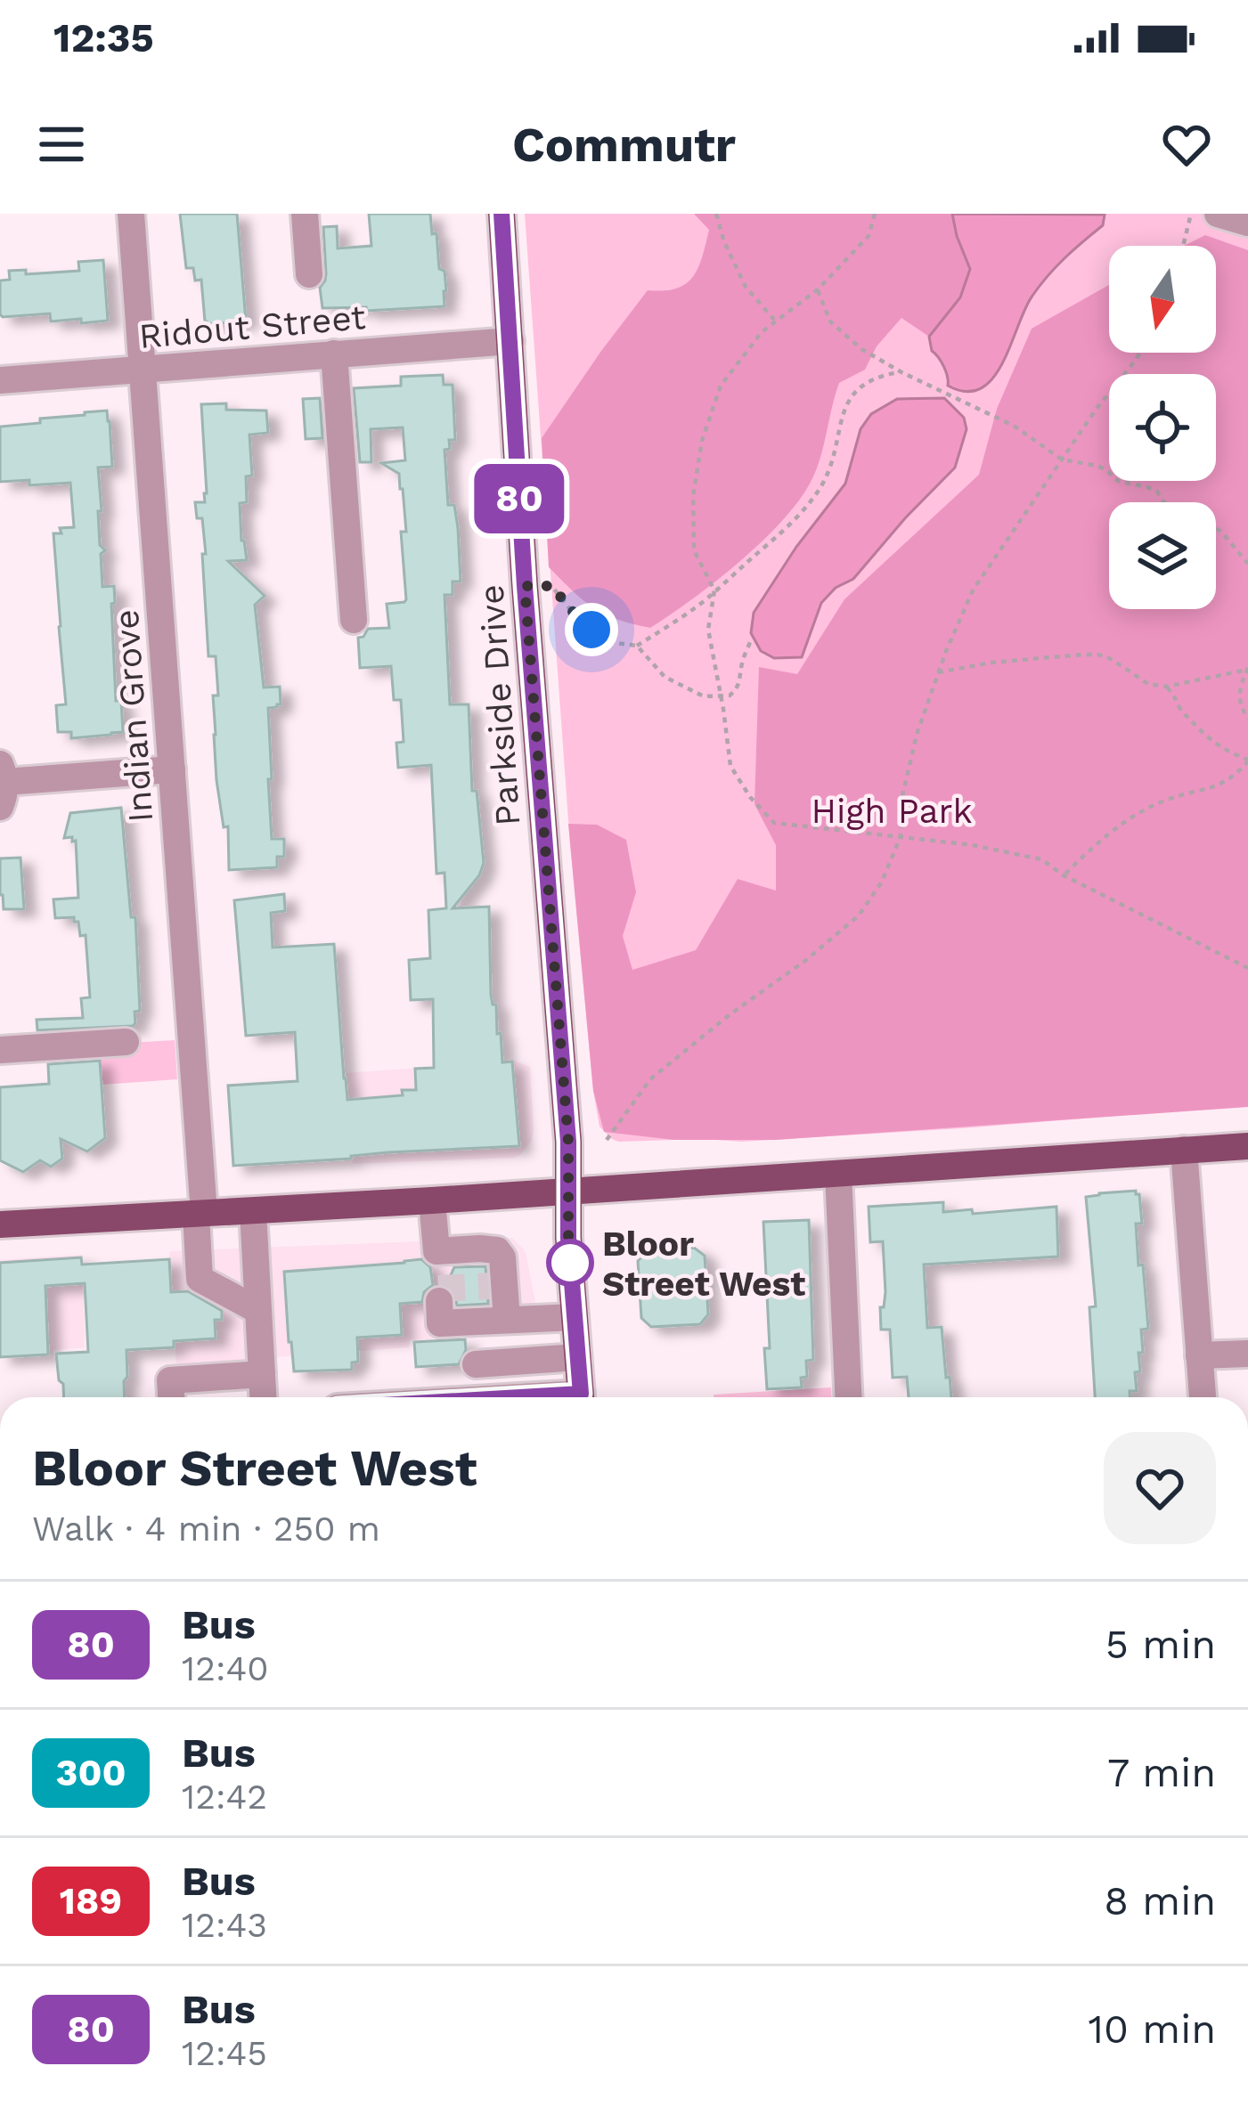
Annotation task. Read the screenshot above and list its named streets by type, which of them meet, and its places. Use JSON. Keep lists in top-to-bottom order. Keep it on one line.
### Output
{"streets":{"main road":["Parkside Drive"],"street":["Ridout Street","Indian Grove"]},"crossings":[["Ridout Street","Parkside Drive"],["Ridout Street","Indian Grove"]],"parks":["High Park"],"places":["Bloor Street West"],"lines":["bus line 80"],"north":"bottom","page":{"status":"12:35","header":"Commutr","on_map":"80","heading":["Bloor Street West","Walk · 4 min · 250 m"],"list":[{"mark":"80","name":"Bus","note":"12:40","value":"5 min"},{"mark":"300","name":"Bus","note":"12:42","value":"7 min"},{"mark":"189","name":"Bus","note":"12:43","value":"8 min"},{"mark":"80","name":"Bus","note":"12:45","value":"10 min"}]}}
